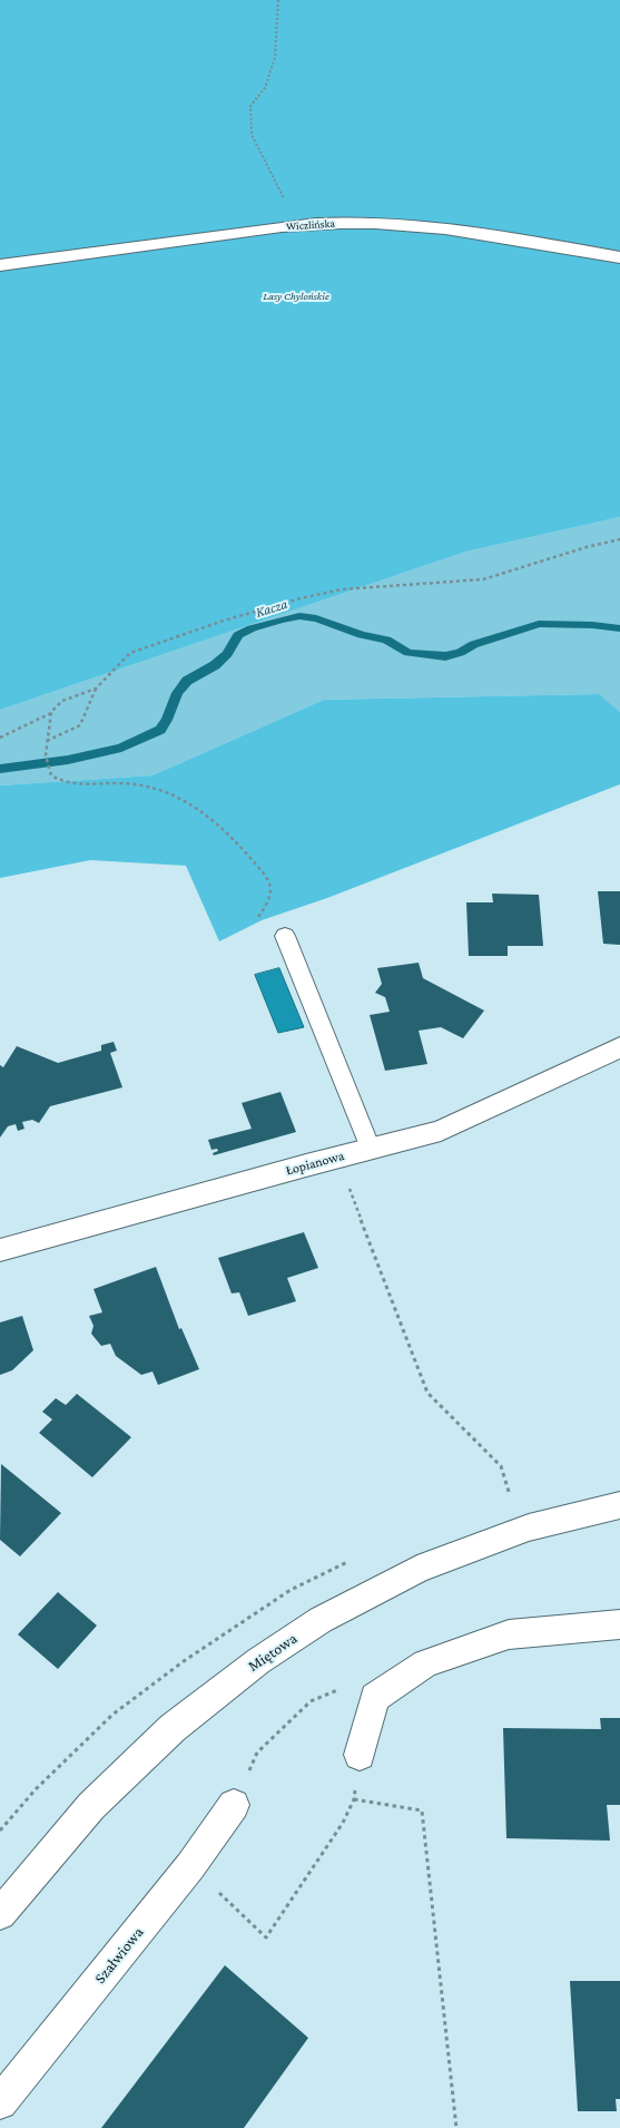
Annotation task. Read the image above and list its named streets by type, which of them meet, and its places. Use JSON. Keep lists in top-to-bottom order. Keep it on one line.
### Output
{"streets":{"street":["Wiczlińska","Łopianowa","Miętowa","Szałwiowa"]},"water":["Kacza"],"parks":["Lasy Chylońskie"]}
